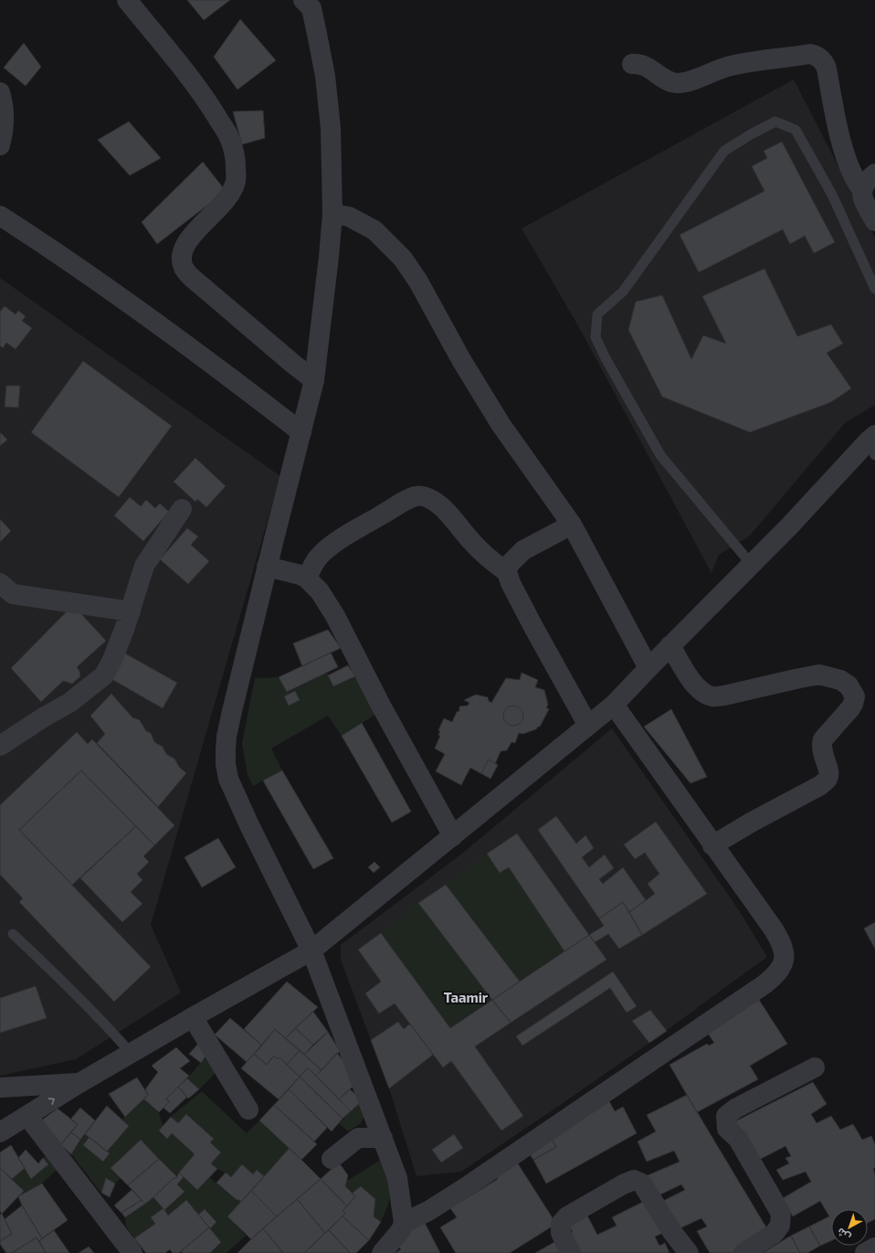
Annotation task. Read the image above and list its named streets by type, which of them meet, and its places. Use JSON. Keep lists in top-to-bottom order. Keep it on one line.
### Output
{"districts":["Taamir"],"north":"bottom left"}
